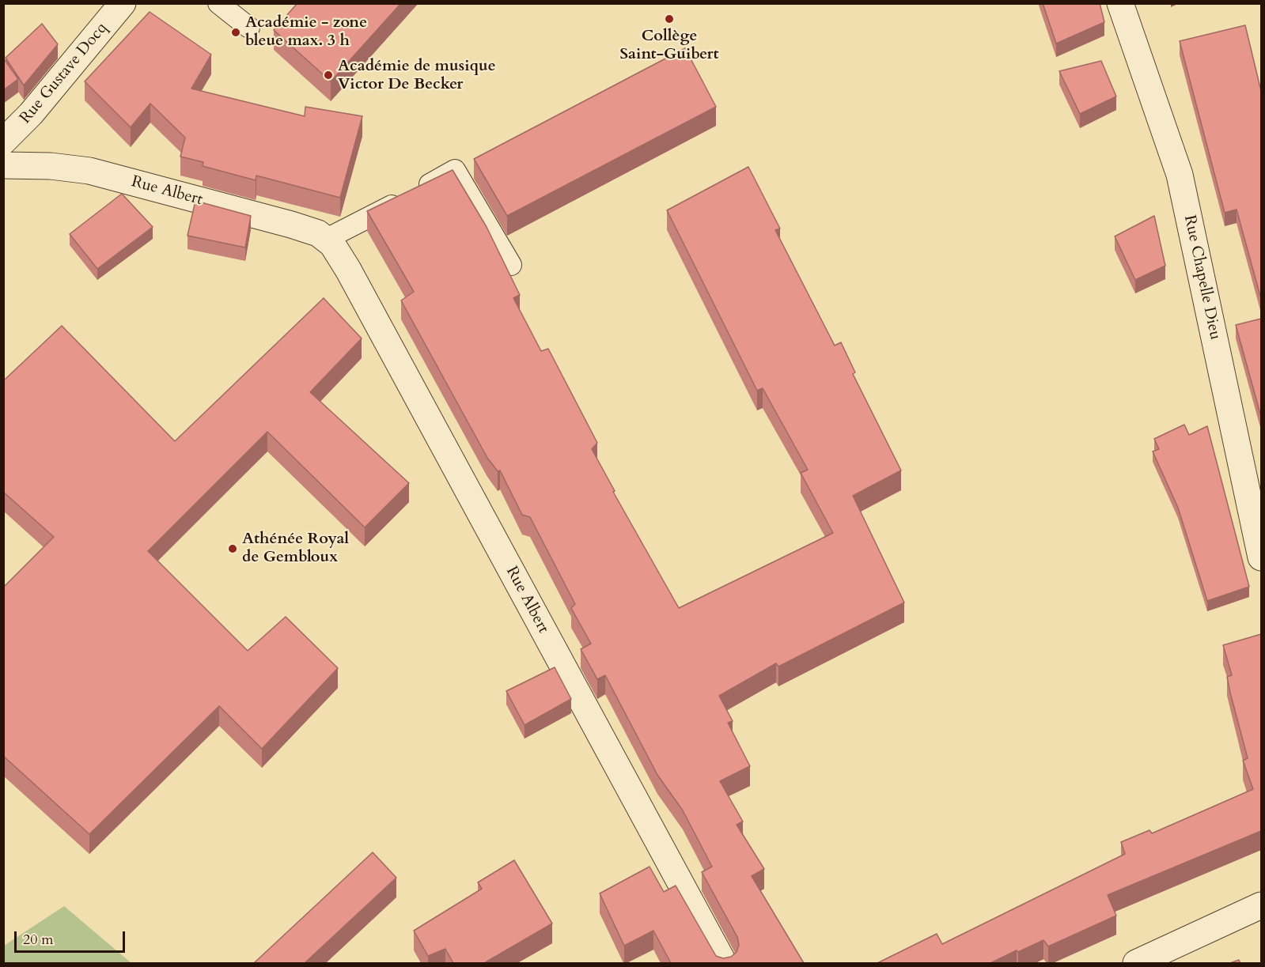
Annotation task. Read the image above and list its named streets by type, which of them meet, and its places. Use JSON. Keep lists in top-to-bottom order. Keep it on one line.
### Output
{"streets":{"street":["Rue Gustave Docq","Rue Albert","Rue Chapelle Dieu"]},"places":["Collège Saint-Guibert","Académie - zone bleue max. 3 h","Académie de musique Victor De Becker","Athénée Royal de Gembloux"],"scale_bar":"20 m"}
